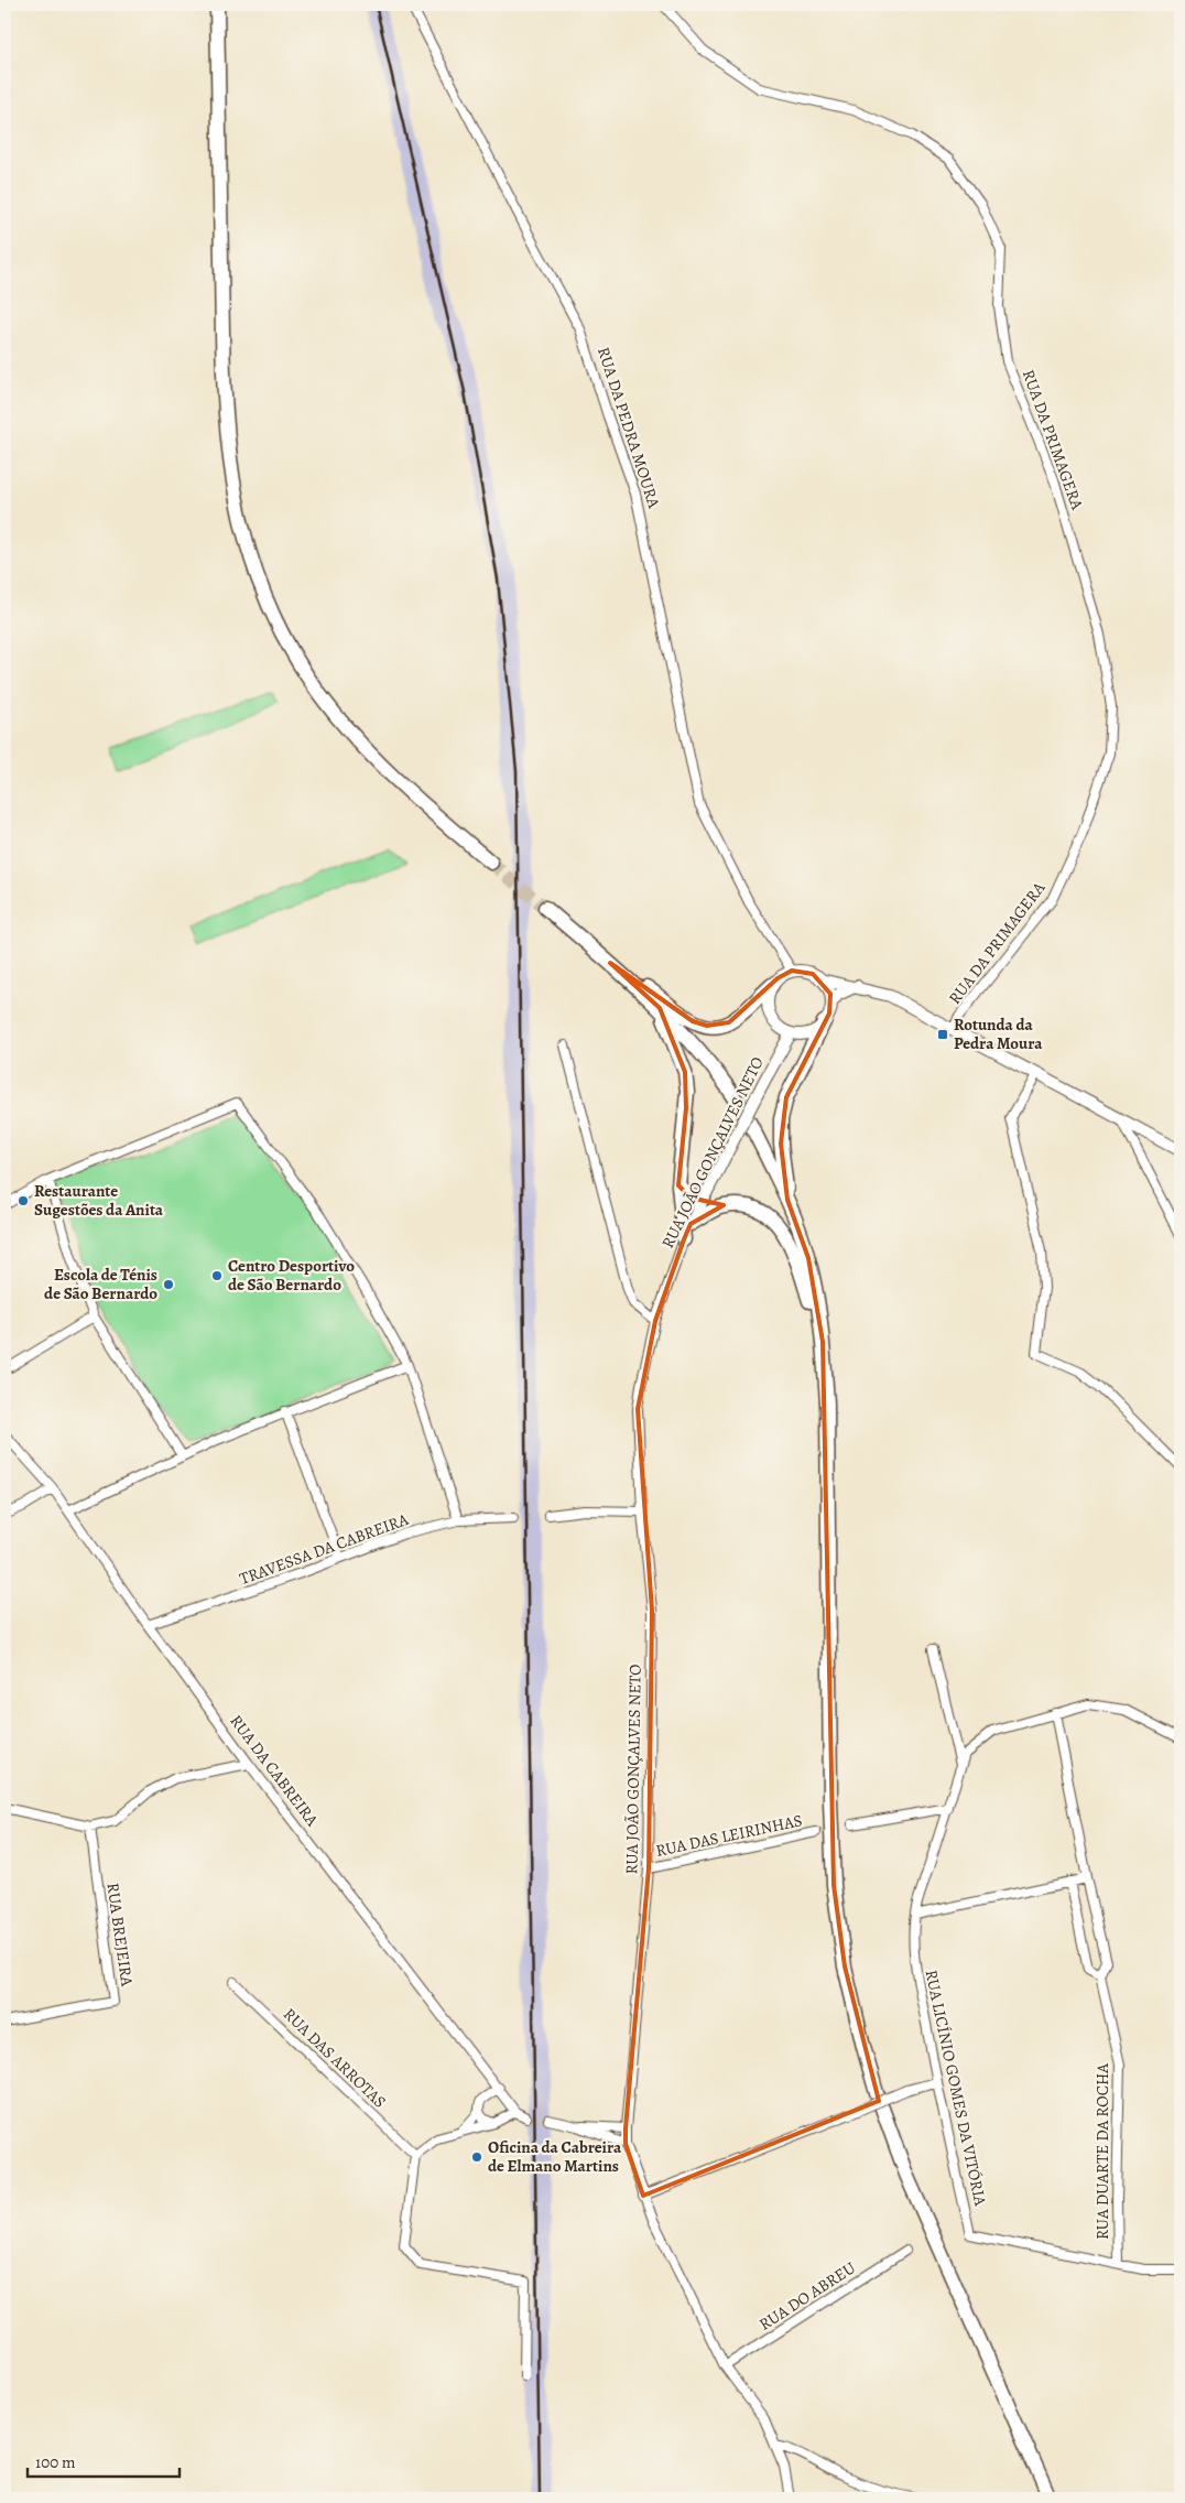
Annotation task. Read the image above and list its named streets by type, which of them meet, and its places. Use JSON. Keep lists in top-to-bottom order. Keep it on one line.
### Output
{"streets":{"street":["RUA DA PEDRA MOURA","RUA DA PRIMAGERA","RUA JOÃO GONÇALVES NETO","TRAVESSA DA CABREIRA","RUA DA CABREIRA","RUA DAS LEIRINHAS","RUA BREJEIRA","RUA DAS ARROTAS","RUA LICÍNIO GOMES DA VITÓRIA","RUA DUARTE DA ROCHA","RUA DO ABREU"]},"crossings":[["RUA DA PEDRA MOURA","RUA JOÃO GONÇALVES NETO"],["RUA JOÃO GONÇALVES NETO","RUA DAS LEIRINHAS"],["RUA JOÃO GONÇALVES NETO","RUA DO ABREU"],["TRAVESSA DA CABREIRA","RUA DA CABREIRA"],["RUA LICÍNIO GOMES DA VITÓRIA","RUA DUARTE DA ROCHA"]],"places":{"transit":["Rotunda da Pedra Moura"],"other":["Restaurante Sugestões da Anita","Centro Desportivo de São Bernardo","Escola de Ténis de São Bernardo","Oficina da Cabreira de Elmano Martins"]},"scale_bar":"100 m"}
